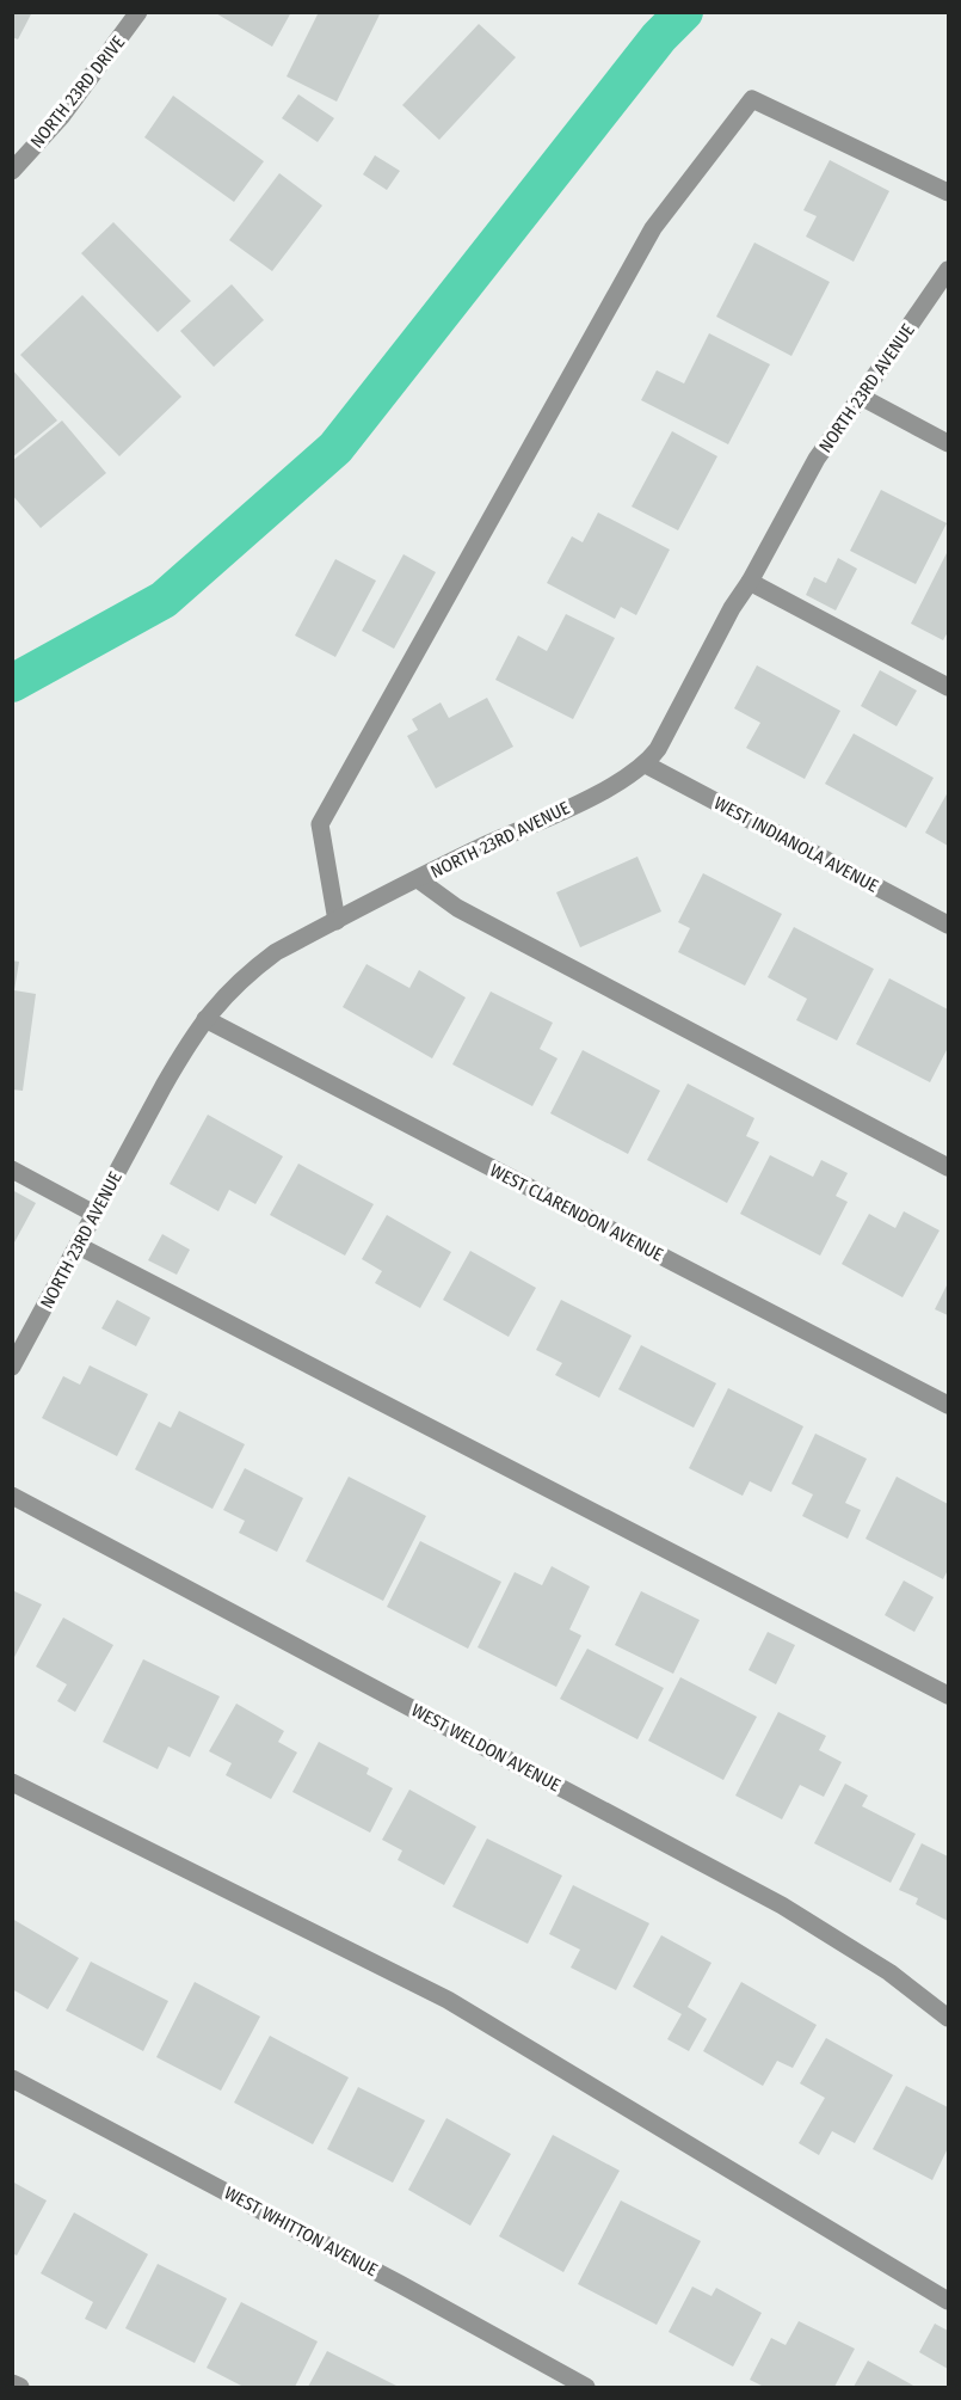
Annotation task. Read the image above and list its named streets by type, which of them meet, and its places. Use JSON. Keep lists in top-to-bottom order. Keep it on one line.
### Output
{"streets":{"street":["NORTH 23RD DRIVE","NORTH 23RD AVENUE","WEST INDIANOLA AVENUE","WEST CLARENDON AVENUE","WEST WELDON AVENUE","WEST WHITTON AVENUE"]},"crossings":[["NORTH 23RD AVENUE","WEST INDIANOLA AVENUE"],["NORTH 23RD AVENUE","WEST CLARENDON AVENUE"]]}
